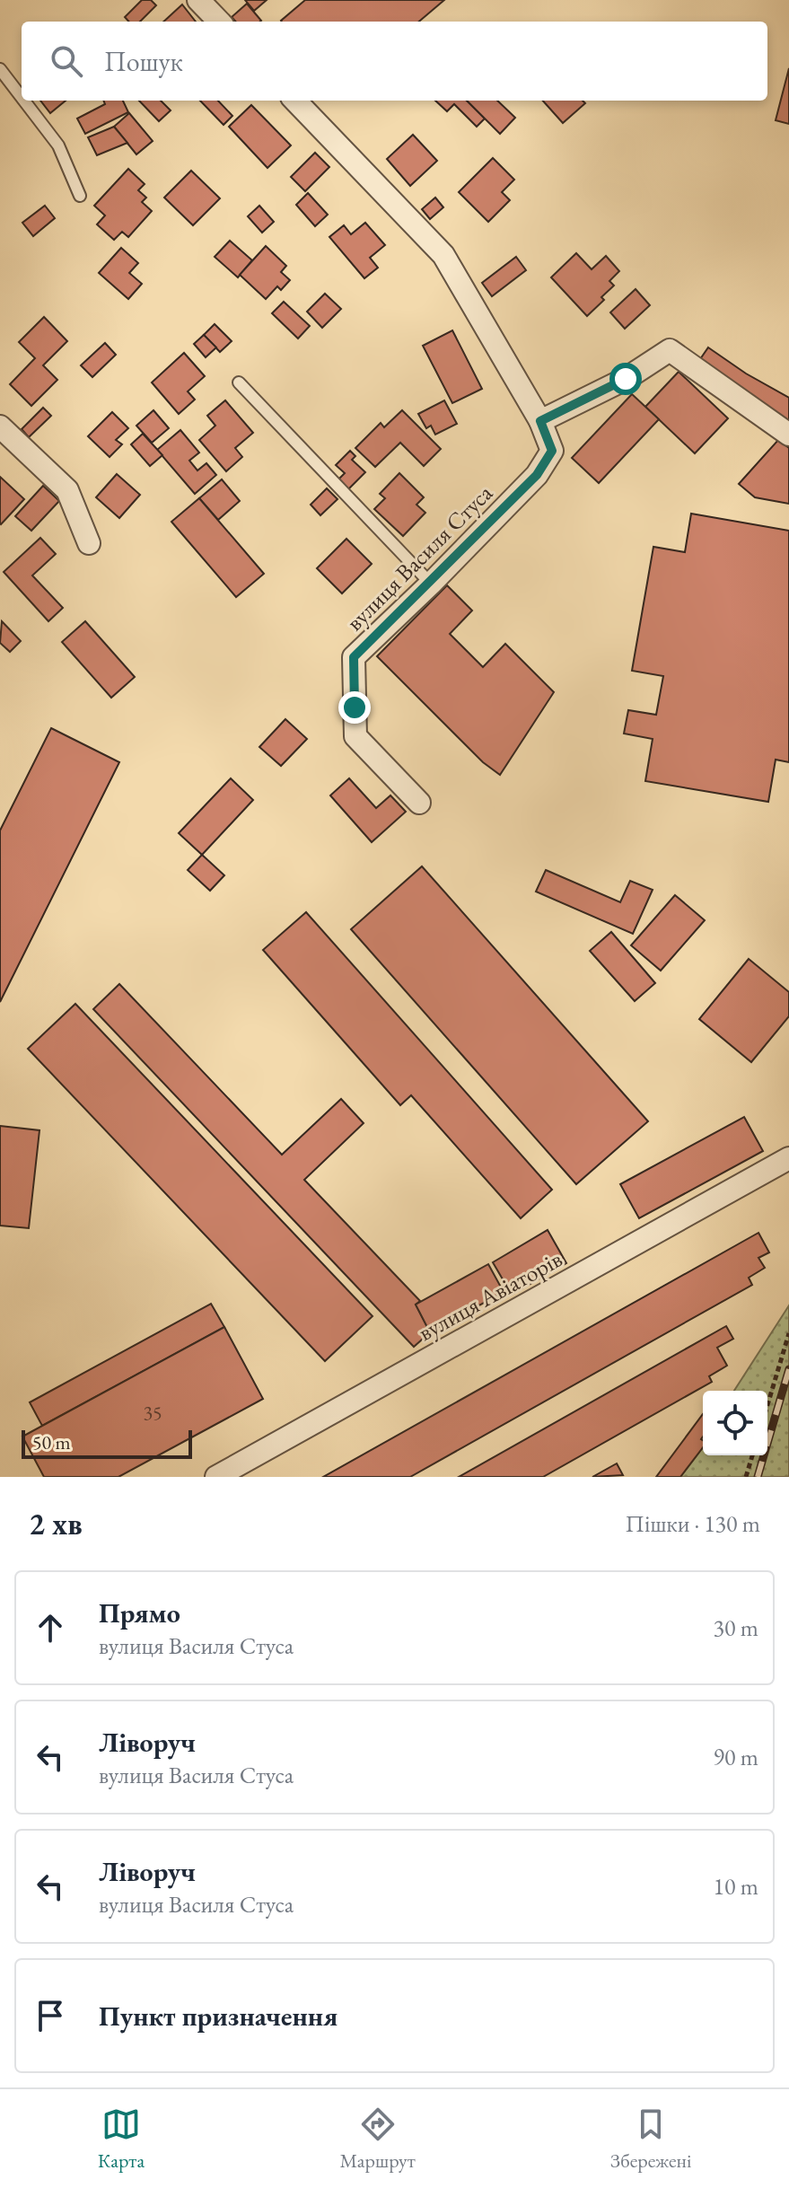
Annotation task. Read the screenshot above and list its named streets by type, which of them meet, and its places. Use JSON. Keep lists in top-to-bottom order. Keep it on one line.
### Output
{"streets":{"street":["вулиця Василя Стуса","вулиця Авіаторів"]},"house_numbers":["35"],"scale_bar":"50 m","page":{"search":"Пошук","scale":"50 m","heading":["2 хв","Пішки · 130 m"],"list":[["Прямо","вулиця Василя Стуса","30 m"],["Ліворуч","вулиця Василя Стуса","90 m"],["Ліворуч","вулиця Василя Стуса","10 m"],"Пункт призначення"],"nav":["Карта","Маршрут","Збережені"]}}
